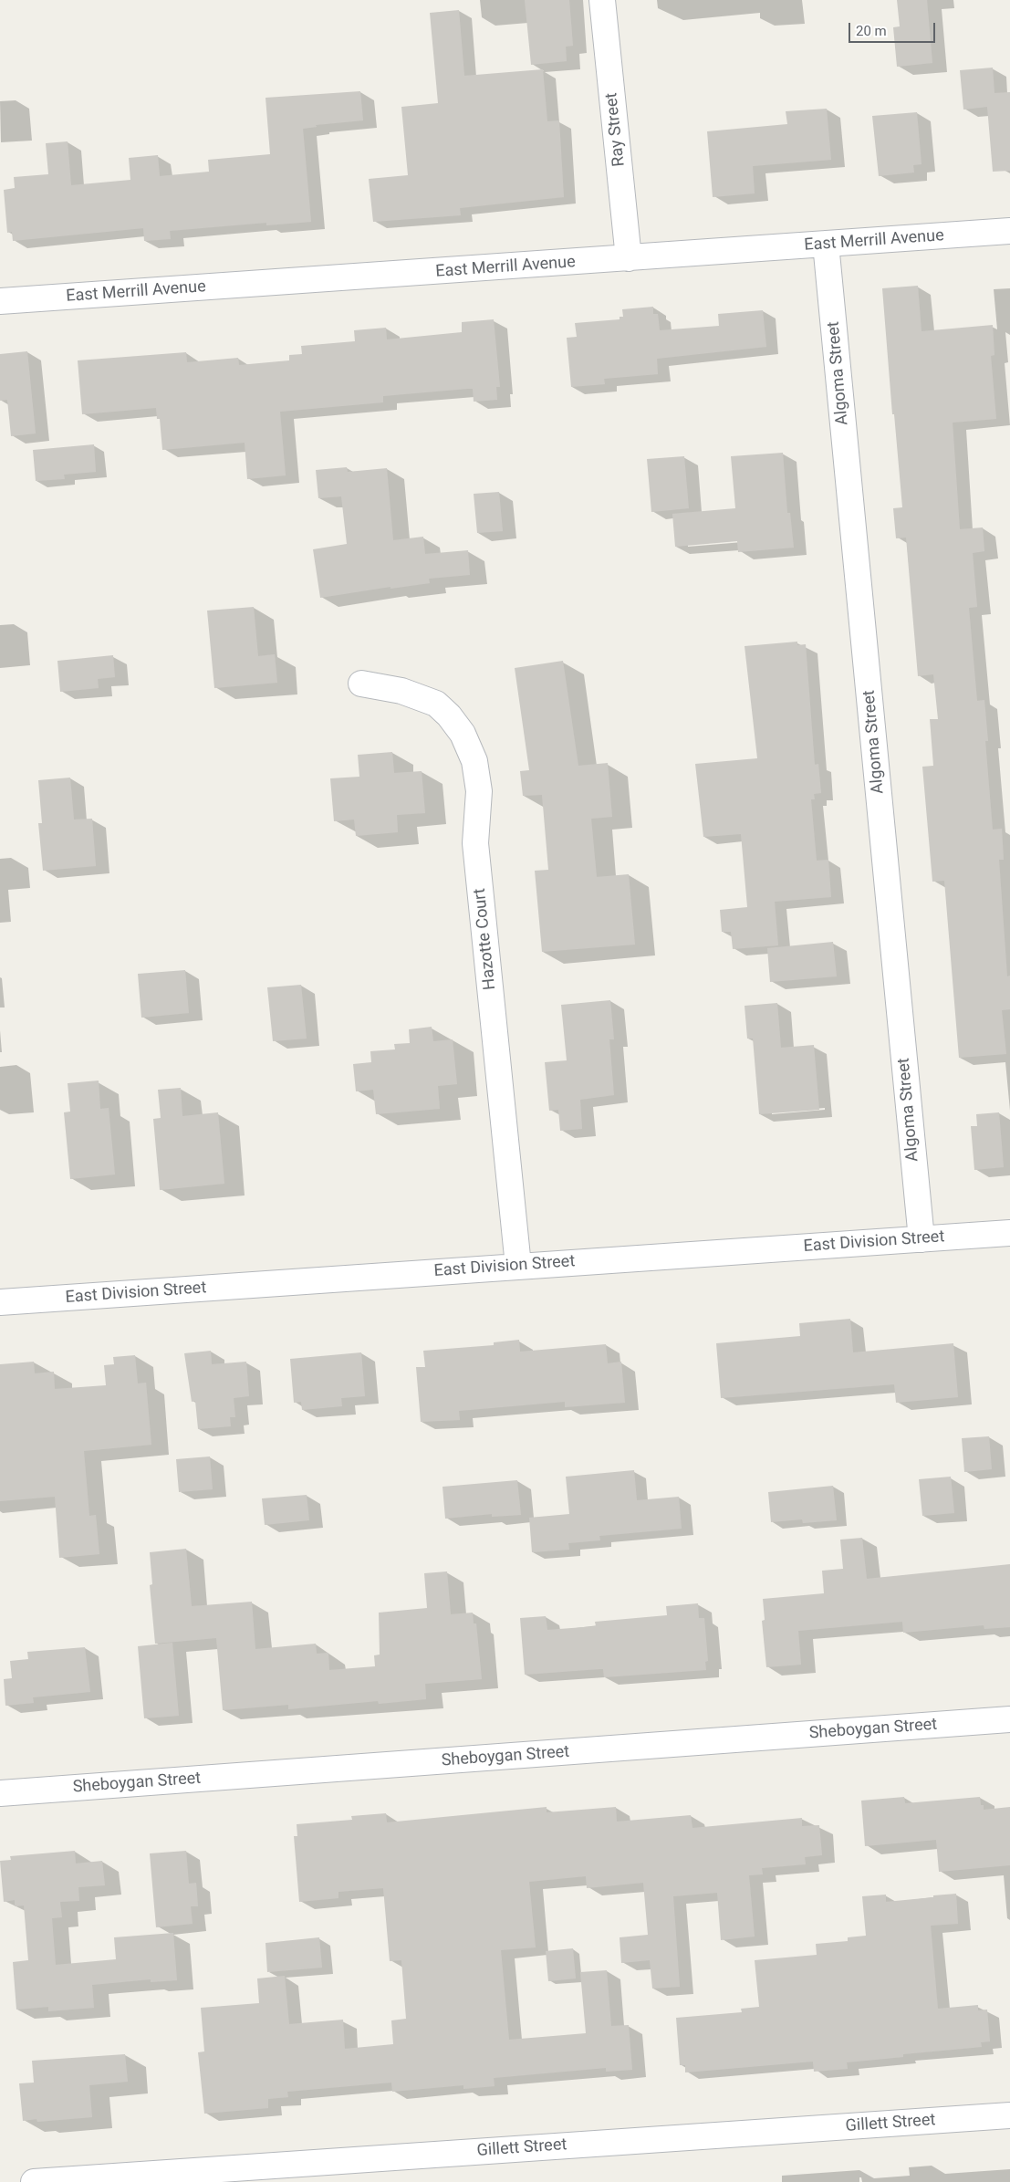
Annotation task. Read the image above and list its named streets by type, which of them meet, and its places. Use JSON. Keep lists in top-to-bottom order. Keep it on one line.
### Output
{"streets":{"street":["Ray Street","East Merrill Avenue","Algoma Street","Hazotte Court","East Division Street","Sheboygan Street","Gillett Street"]},"crossings":[["Ray Street","East Merrill Avenue"],["East Merrill Avenue","Algoma Street"],["Algoma Street","East Division Street"],["Hazotte Court","East Division Street"]],"scale_bar":"20 m"}
